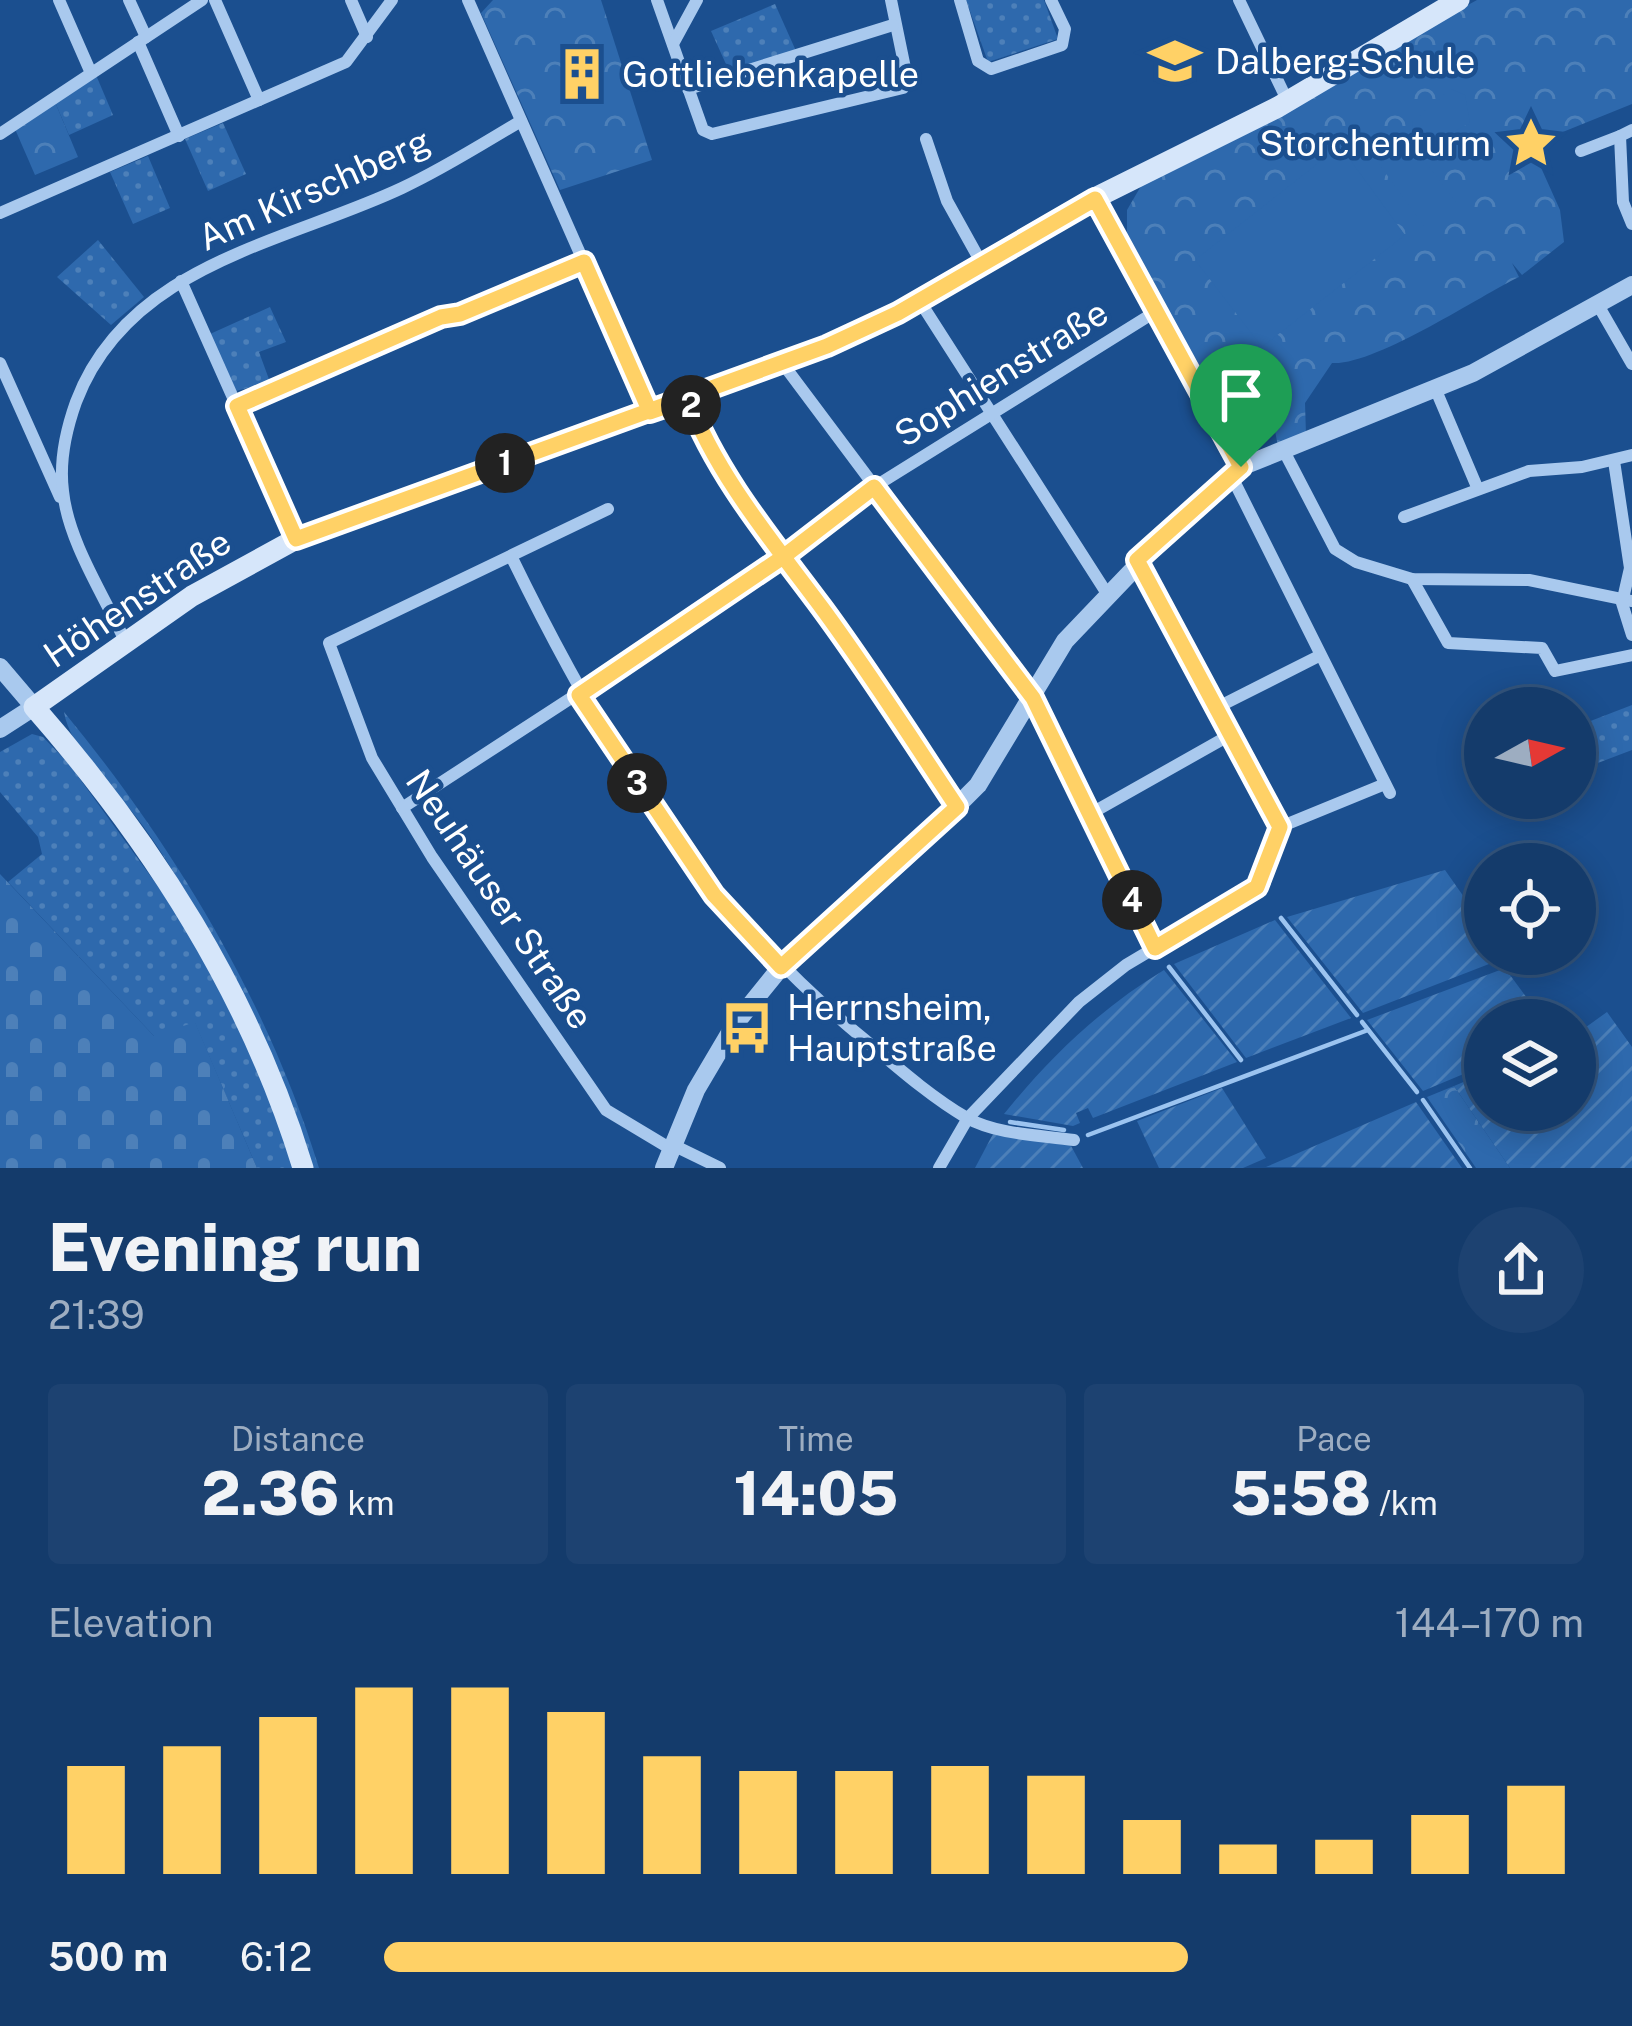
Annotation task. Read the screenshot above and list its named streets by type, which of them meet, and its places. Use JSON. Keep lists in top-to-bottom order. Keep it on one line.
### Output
{"streets":{"main road":["Höhenstraße"],"street":["Am Kirschberg","Sophienstraße","Neuhäuser Straße"]},"crossings":[["Am Kirschberg","Höhenstraße"],["Sophienstraße","Neuhäuser Straße"]],"places":{"school or university":["Dalberg-Schule"],"building":["Gottliebenkapelle"],"place":["Storchenturm"],"bus stop":["Herrnsheim, Hauptstraße"]},"north":"right","page":{"pins":["2","1","3","4"],"heading":["Evening run","21:39"],"stats":[["Distance","2.36 km"],["Time","14:05"],["Pace","5:58 /km"]],"chart":["Elevation","144–170 m"],"list":[{"name":"500 m","note":"6:12"}]}}
